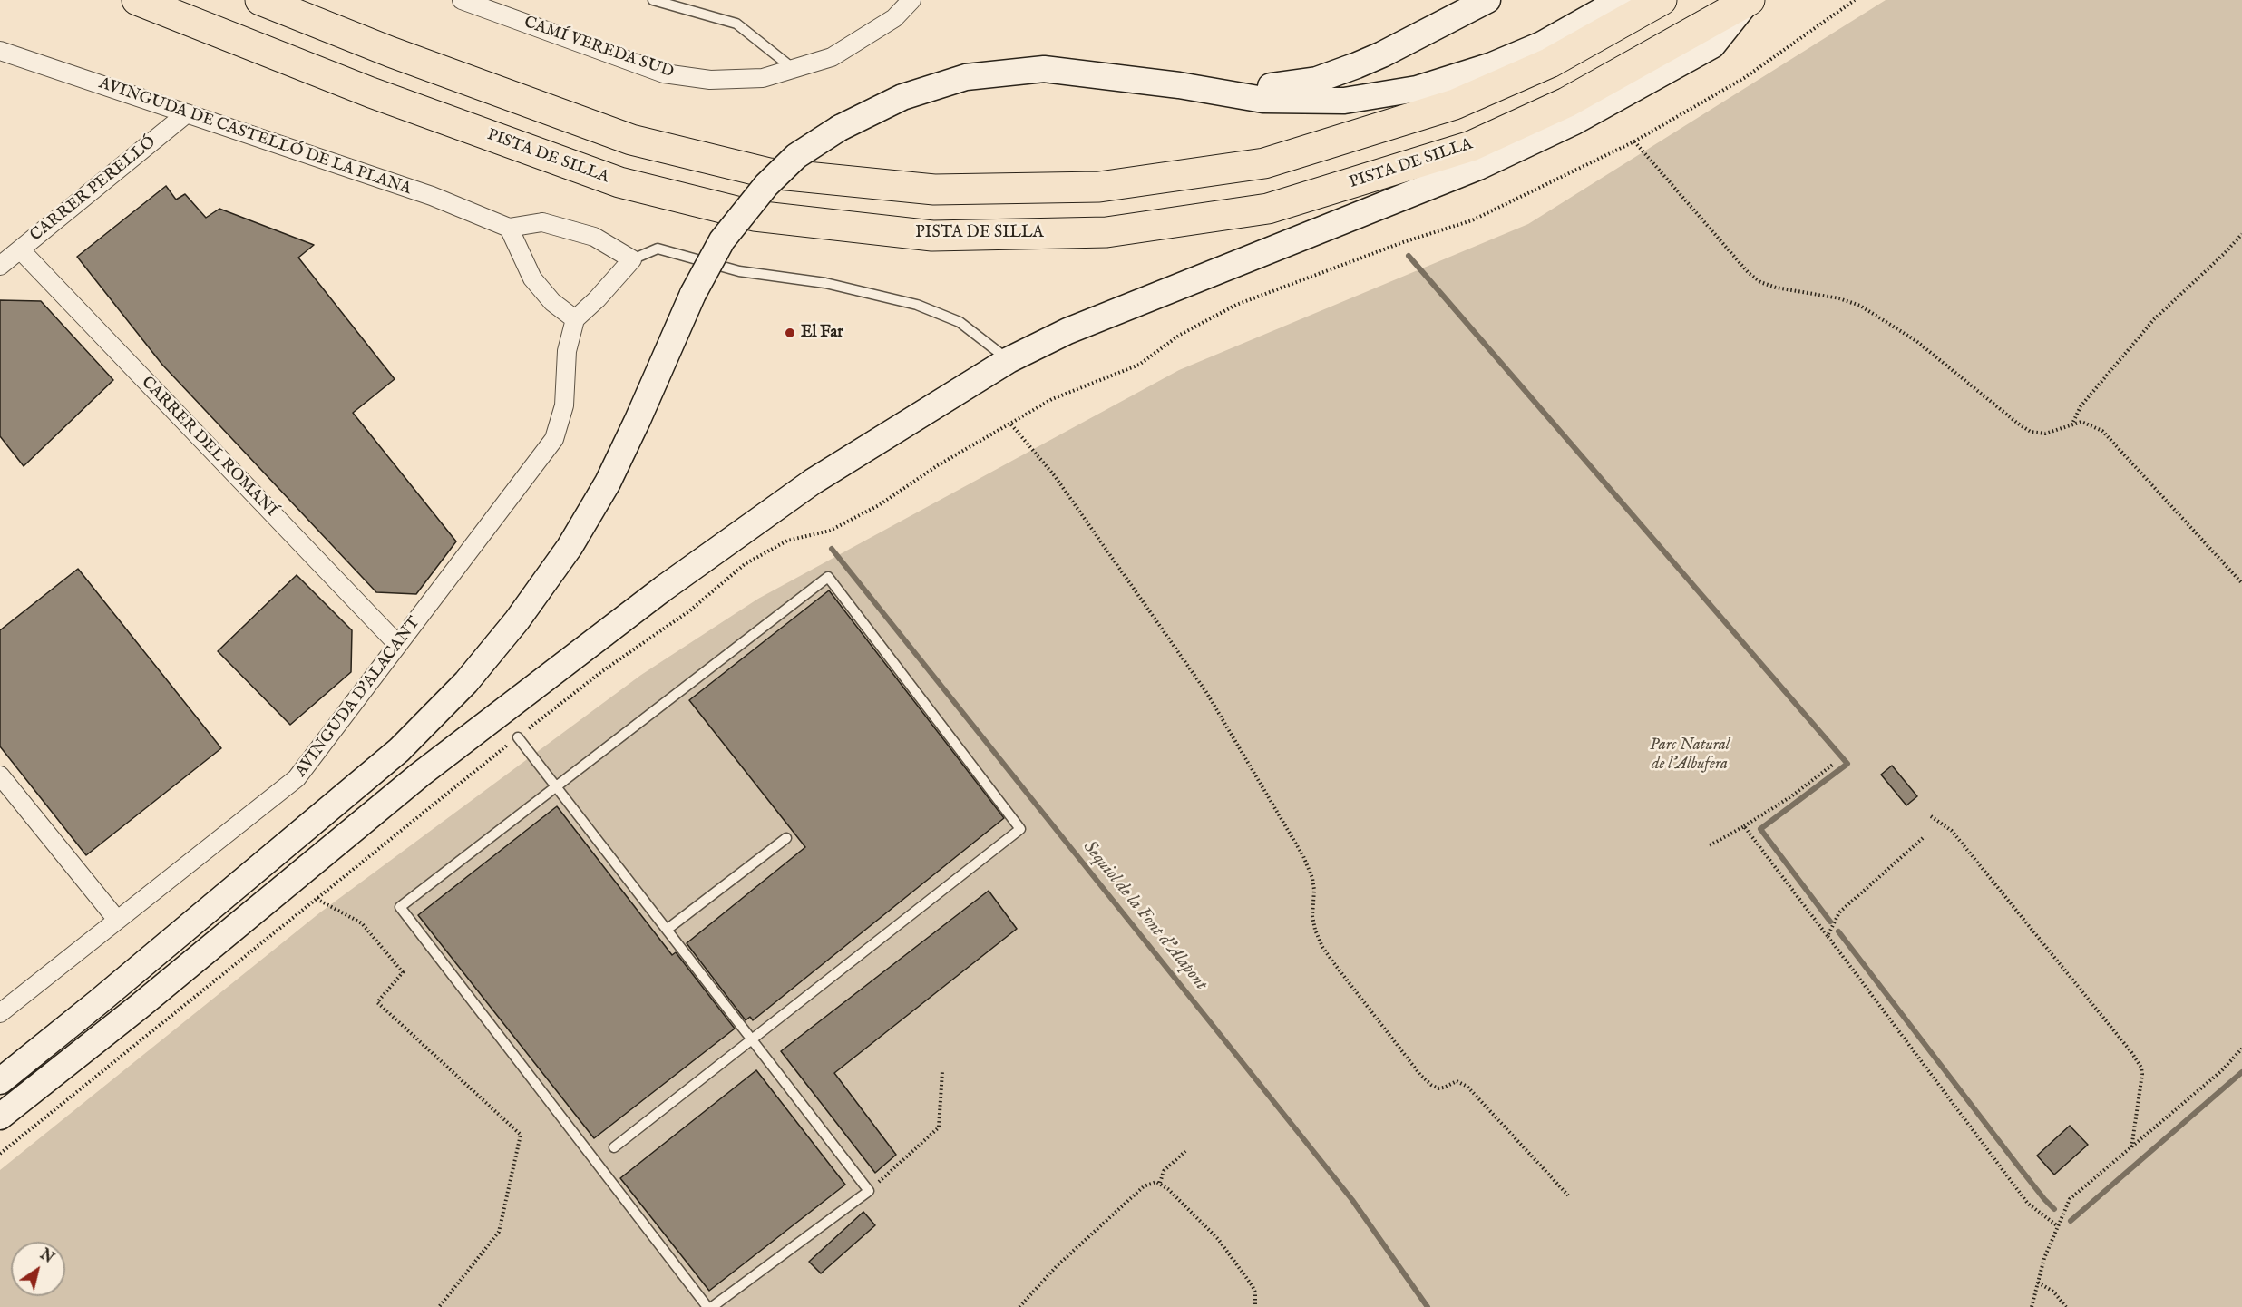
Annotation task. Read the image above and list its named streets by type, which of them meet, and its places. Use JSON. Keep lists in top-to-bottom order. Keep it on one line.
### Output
{"streets":{"highway":["PISTA DE SILLA"],"street":["CAMÍ VEREDA SUD","AVINGUDA DE CASTELLÓ DE LA PLANA","CARRER PERELLÓ","CARRER DEL ROMANÍ","AVINGUDA D'ALACANT"]},"crossings":[["AVINGUDA DE CASTELLÓ DE LA PLANA","CARRER PERELLÓ"],["CARRER PERELLÓ","CARRER DEL ROMANÍ"],["CARRER DEL ROMANÍ","AVINGUDA D'ALACANT"]],"water":["Sequiol de la Font d’Alapont"],"parks":["Parc Natural de l'Albufera"],"places":["El Far"],"north":"top right"}
